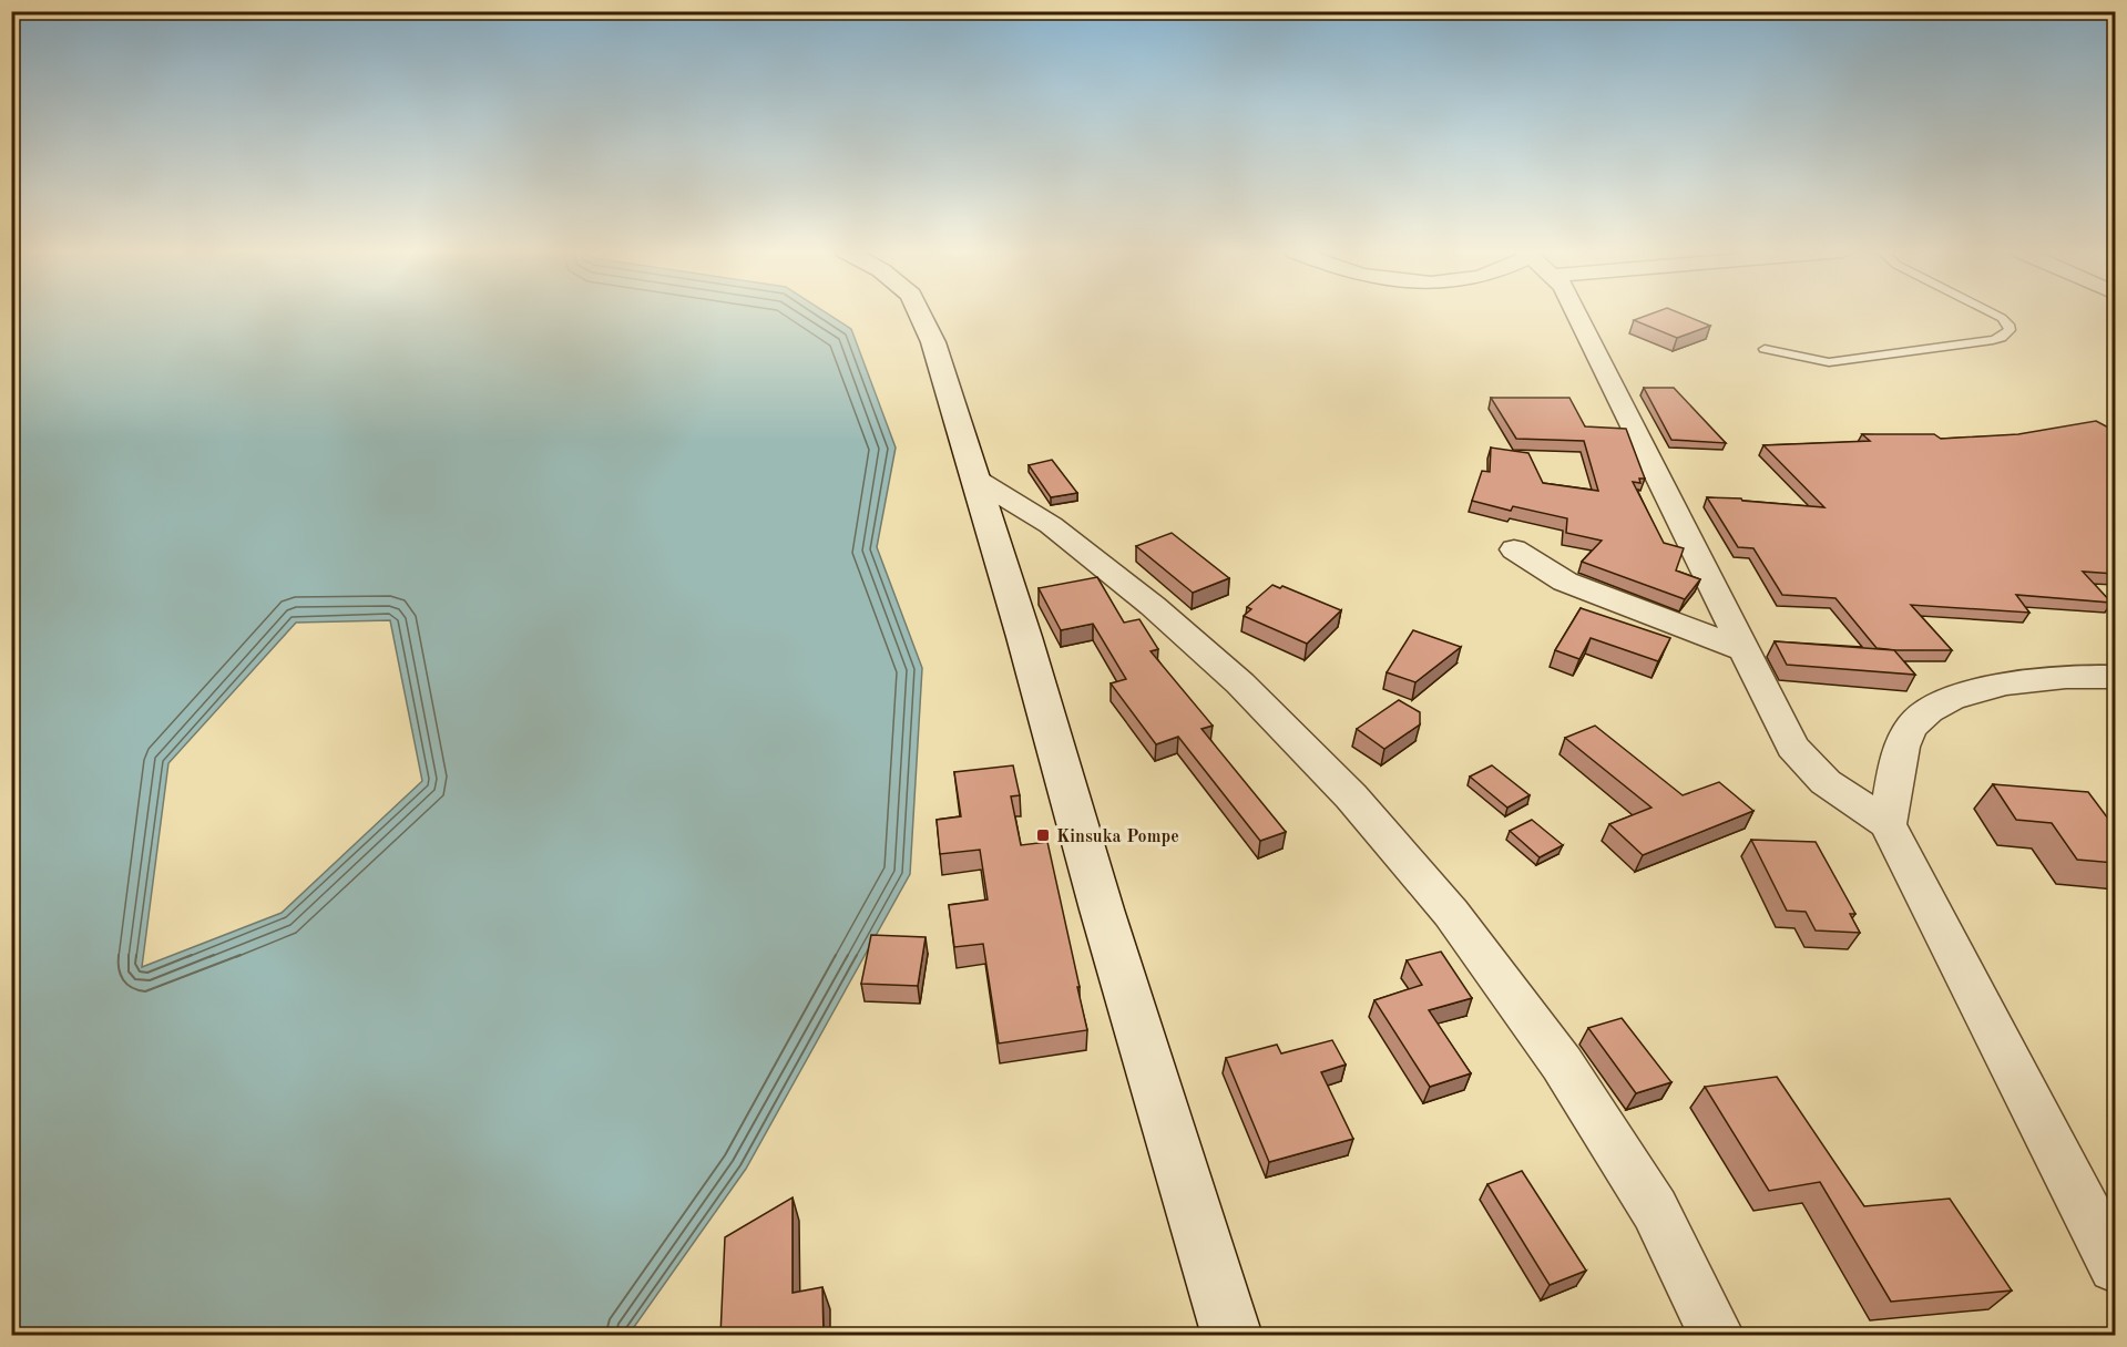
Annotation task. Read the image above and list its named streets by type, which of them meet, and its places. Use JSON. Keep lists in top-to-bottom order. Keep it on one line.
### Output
{"places":{"transit":["Kinsuka Pompe"]}}
